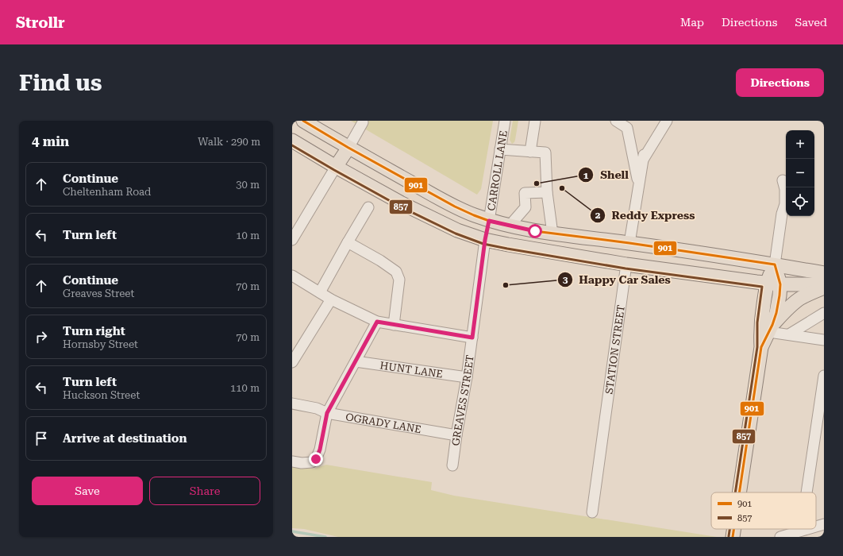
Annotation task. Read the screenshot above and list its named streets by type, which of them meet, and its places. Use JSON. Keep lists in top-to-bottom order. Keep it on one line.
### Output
{"streets":{"main road":["STATION STREET"],"street":["CARROLL LANE","HUNT LANE","GREAVES STREET","OGRADY LANE"]},"crossings":[["HUNT LANE","GREAVES STREET"],["GREAVES STREET","OGRADY LANE"]],"places":["Shell","Reddy Express","Happy Car Sales"],"lines":["transit line 901","transit line 857"],"legend":["901","857"],"page":{"header":"Strollr","nav":["Map","Directions","Saved"],"buttons":["Directions",["Save","Share"]],"title":"Find us","heading":["4 min","Walk · 290 m"],"map_buttons":["+","−"],"list":[["Continue","Cheltenham Road","30 m"],["Turn left","10 m"],["Continue","Greaves Street","70 m"],["Turn right","Hornsby Street","70 m"],["Turn left","Huckson Street","110 m"],"Arrive at destination"]}}
